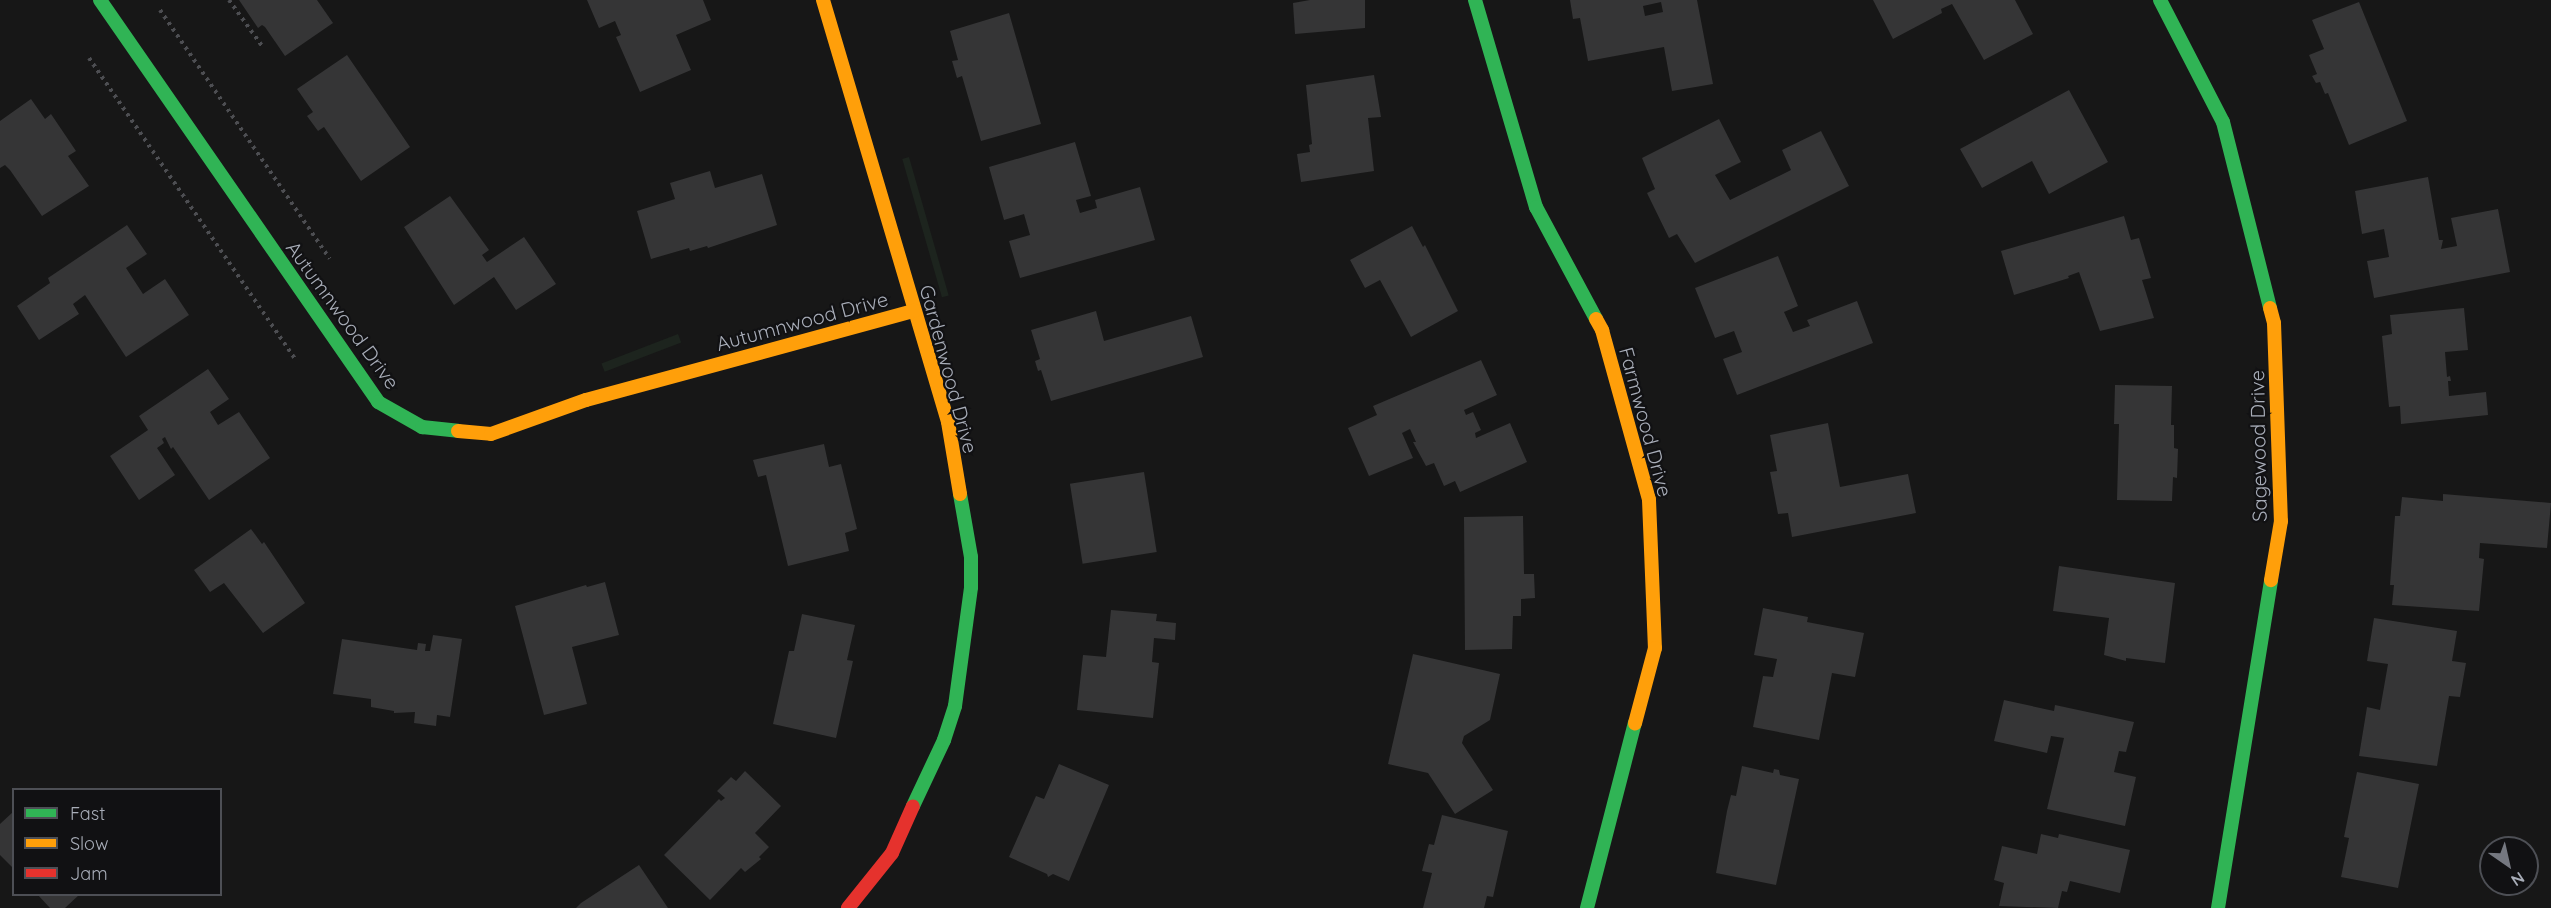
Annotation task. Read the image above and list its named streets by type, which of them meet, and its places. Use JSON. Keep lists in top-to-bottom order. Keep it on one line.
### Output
{"streets":{"street":["Autumnwood Drive","Gardenwood Drive","Farmwood Drive","Sagewood Drive"]},"crossings":[["Autumnwood Drive","Gardenwood Drive"]],"legend":["Fast","Slow","Jam"],"north":"bottom right"}
